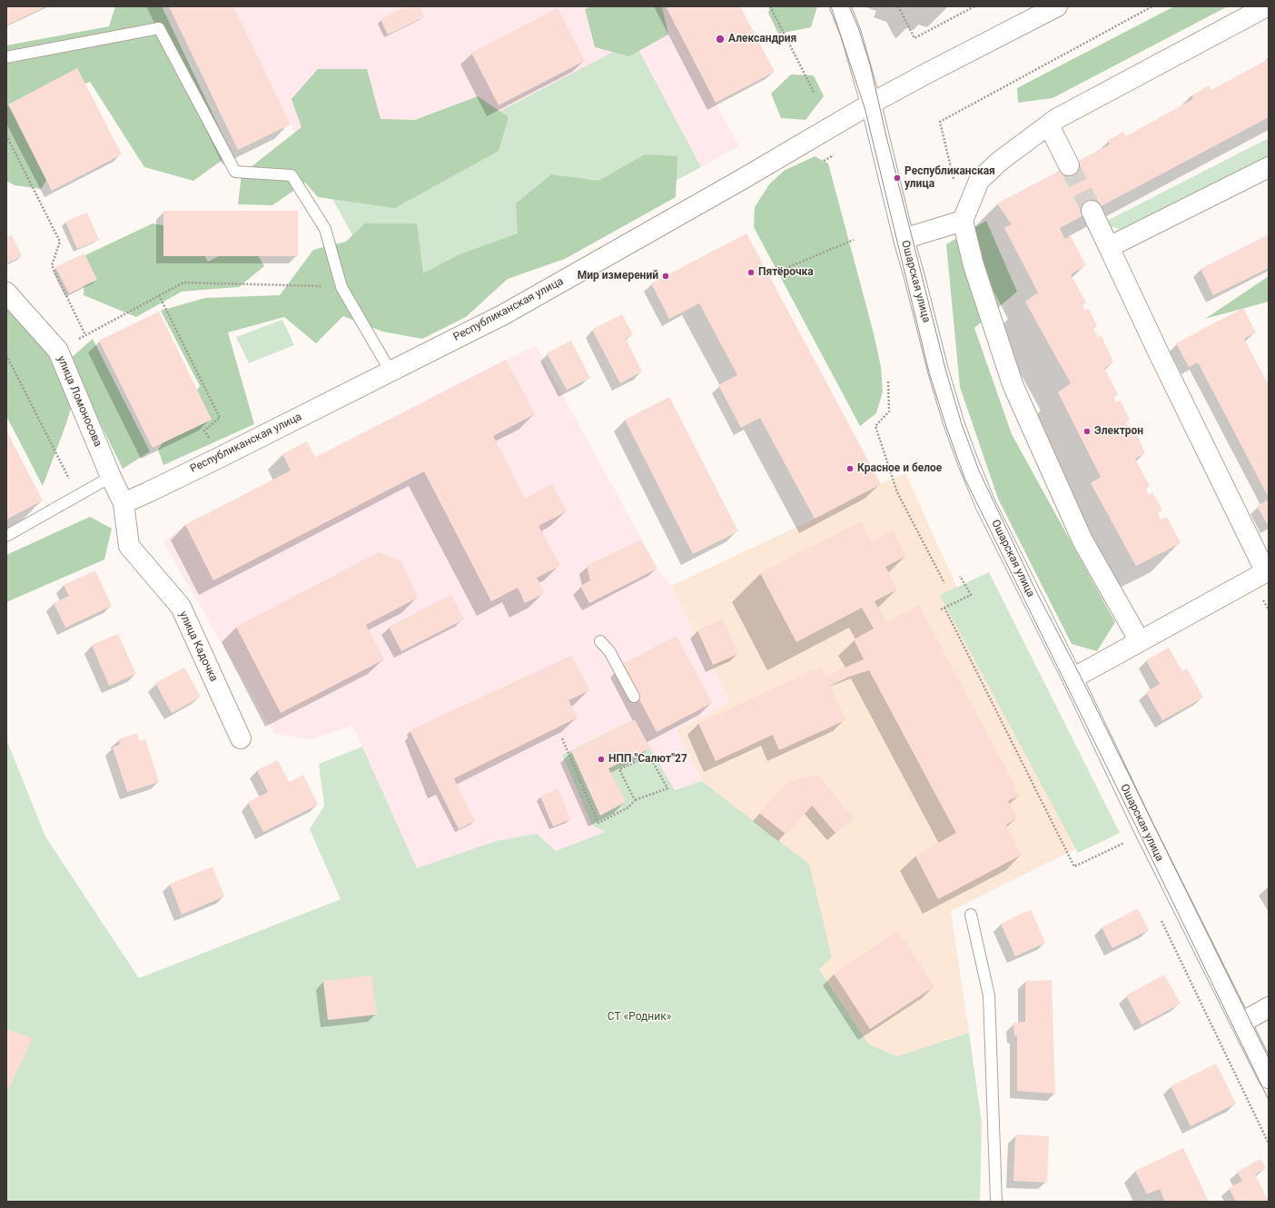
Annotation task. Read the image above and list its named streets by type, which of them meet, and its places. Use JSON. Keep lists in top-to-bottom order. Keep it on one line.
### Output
{"streets":{"street":["Ошарская улица","Республиканская улица","улица Ломоносова","улица Кадочка"]},"crossings":[["Ошарская улица","Республиканская улица"],["Республиканская улица","улица Ломоносова"],["Республиканская улица","улица Кадочка"],["улица Ломоносова","улица Кадочка"]],"parks":["СТ «Родник»"],"places":["Александрия","Республиканская улица","Пятёрочка","Мир измерений","Электрон","Красное и белое","НПП \"Салют\"27"]}
